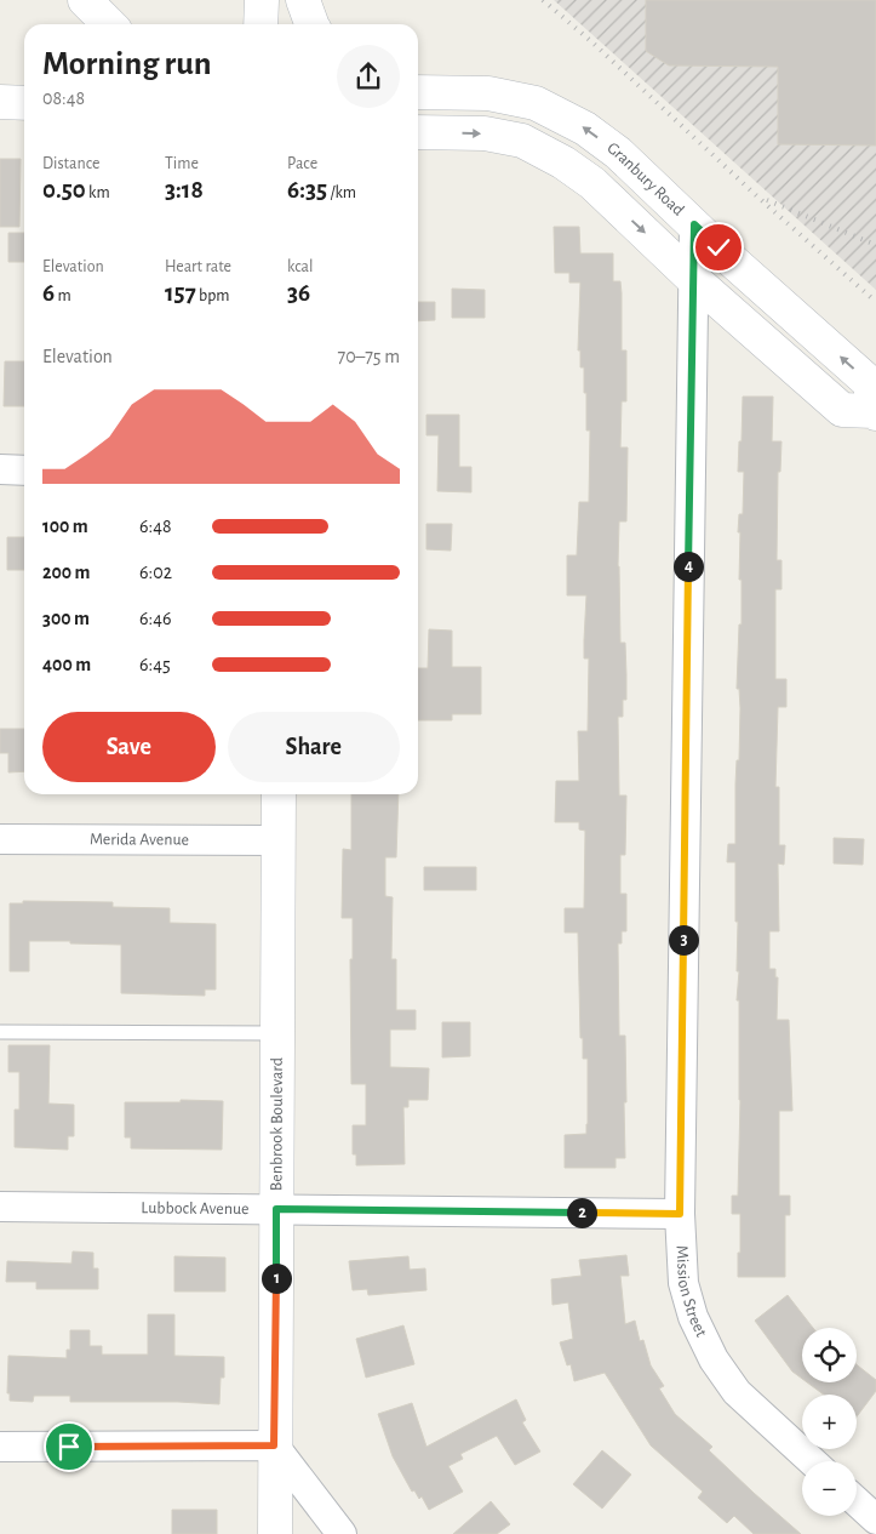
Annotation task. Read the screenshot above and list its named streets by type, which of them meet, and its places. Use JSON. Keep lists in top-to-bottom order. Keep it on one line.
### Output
{"streets":{"street":["Granbury Road","Merida Avenue","Benbrook Boulevard","Lubbock Avenue","Mission Street"]},"crossings":[["Granbury Road","Mission Street"],["Merida Avenue","Benbrook Boulevard"],["Benbrook Boulevard","Lubbock Avenue"],["Lubbock Avenue","Mission Street"]],"page":{"heading":["Morning run","08:48"],"stats":[["Distance","0.50 km"],["Time","3:18"],["Pace","6:35 /km"],["Elevation","6 m"],["Heart rate","157 bpm"],["kcal","36"]],"chart":["Elevation","70–75 m"],"list":[{"name":"100 m","note":"6:48"},{"name":"200 m","note":"6:02"},{"name":"300 m","note":"6:46"},{"name":"400 m","note":"6:45"}],"pins":["4","3","2","1"],"buttons":["Save","Share"],"map_buttons":["+","−"]}}
